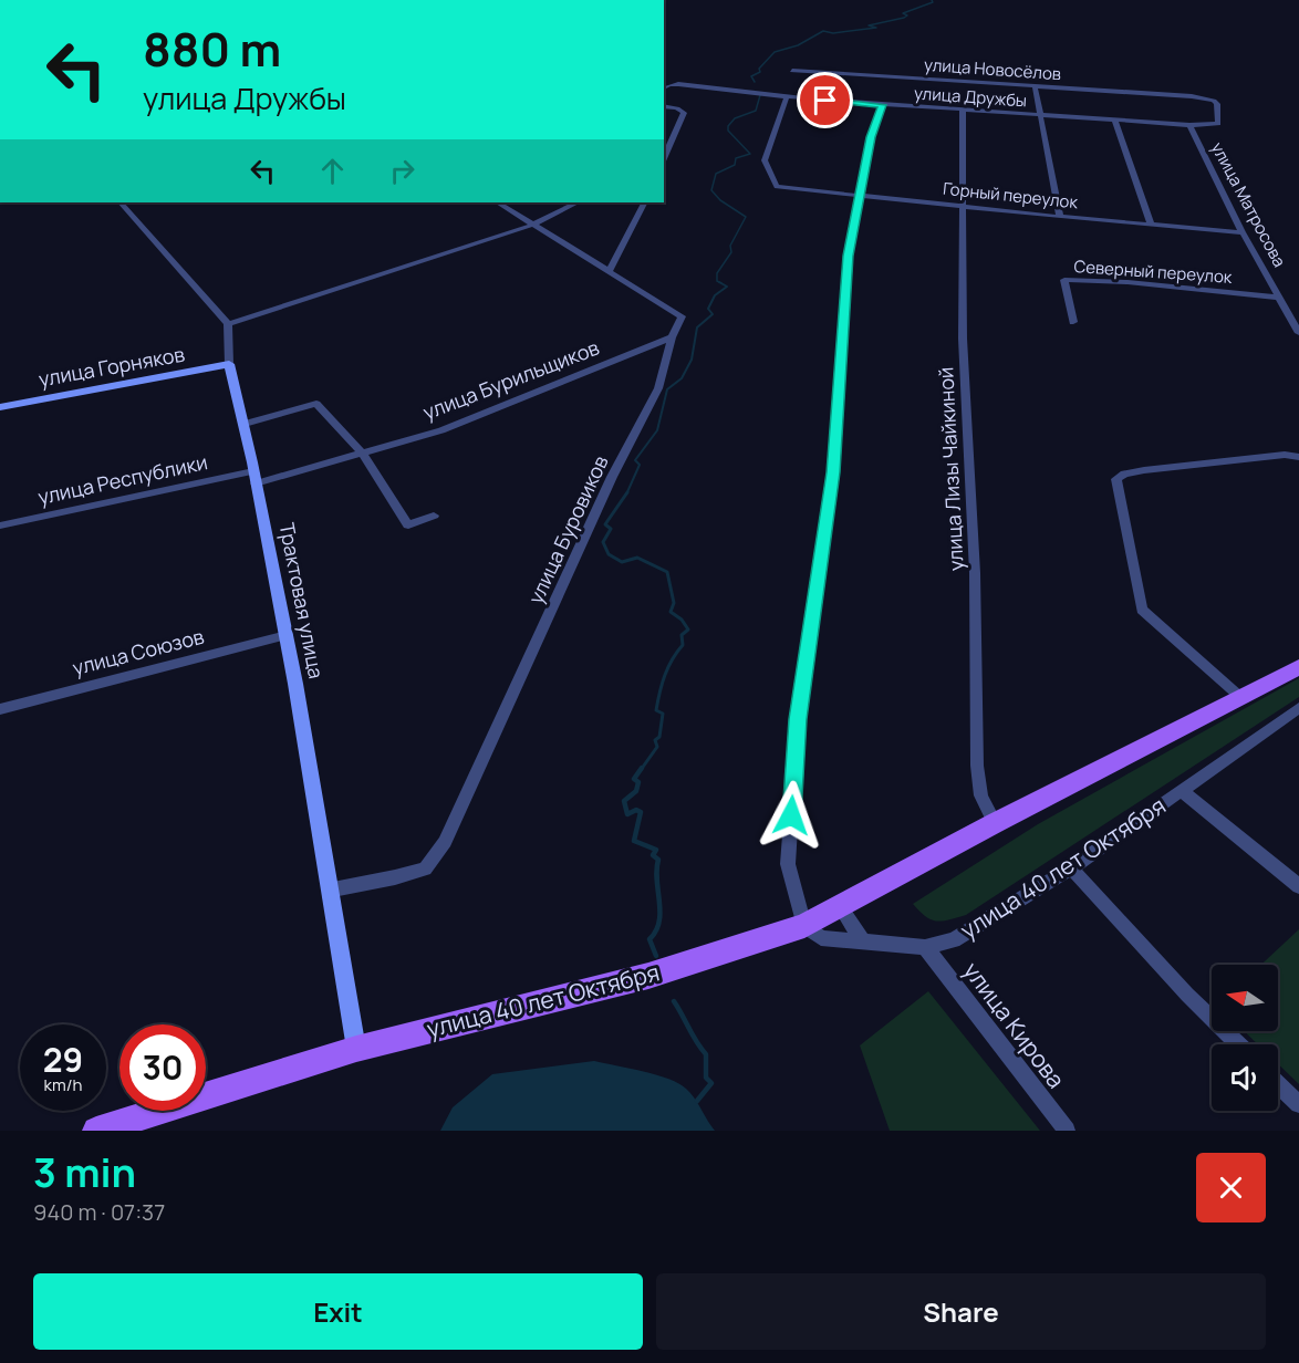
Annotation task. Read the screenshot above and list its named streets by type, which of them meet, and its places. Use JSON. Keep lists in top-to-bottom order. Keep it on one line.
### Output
{"streets":{"main road":["улица 40 лет Октября"],"street":["улица Новосёлов","улица Дружбы","Горный переулок","улица Матросова","Северный переулок","улица Горняков","улица Бурильщиков","улица Лизы Чайкиной","улица Республики","улица Буровиков","Трактовая улица","улица Союзов","улица Кирова"]},"crossings":[["улица Новосёлов","улица Дружбы"],["улица Дружбы","Горный переулок"],["улица Дружбы","улица Матросова"],["улица Дружбы","улица Лизы Чайкиной"],["Горный переулок","улица Матросова"],["Горный переулок","улица Лизы Чайкиной"],["улица Матросова","Северный переулок"],["улица Горняков","Трактовая улица"],["улица Бурильщиков","улица Республики"],["улица Бурильщиков","улица Буровиков"],["улица Бурильщиков","Трактовая улица"],["улица Лизы Чайкиной","улица 40 лет Октября"],["улица Республики","Трактовая улица"],["улица Буровиков","Трактовая улица"],["Трактовая улица","улица Союзов"],["Трактовая улица","улица 40 лет Октября"],["улица 40 лет Октября","улица Кирова"]],"north":"left","page":{"turn":["880 m","улица Дружбы"],"speed":"29 km/h","limit":"30","heading":["3 min","940 m · 07:37"],"buttons":["Exit","Share"]}}
